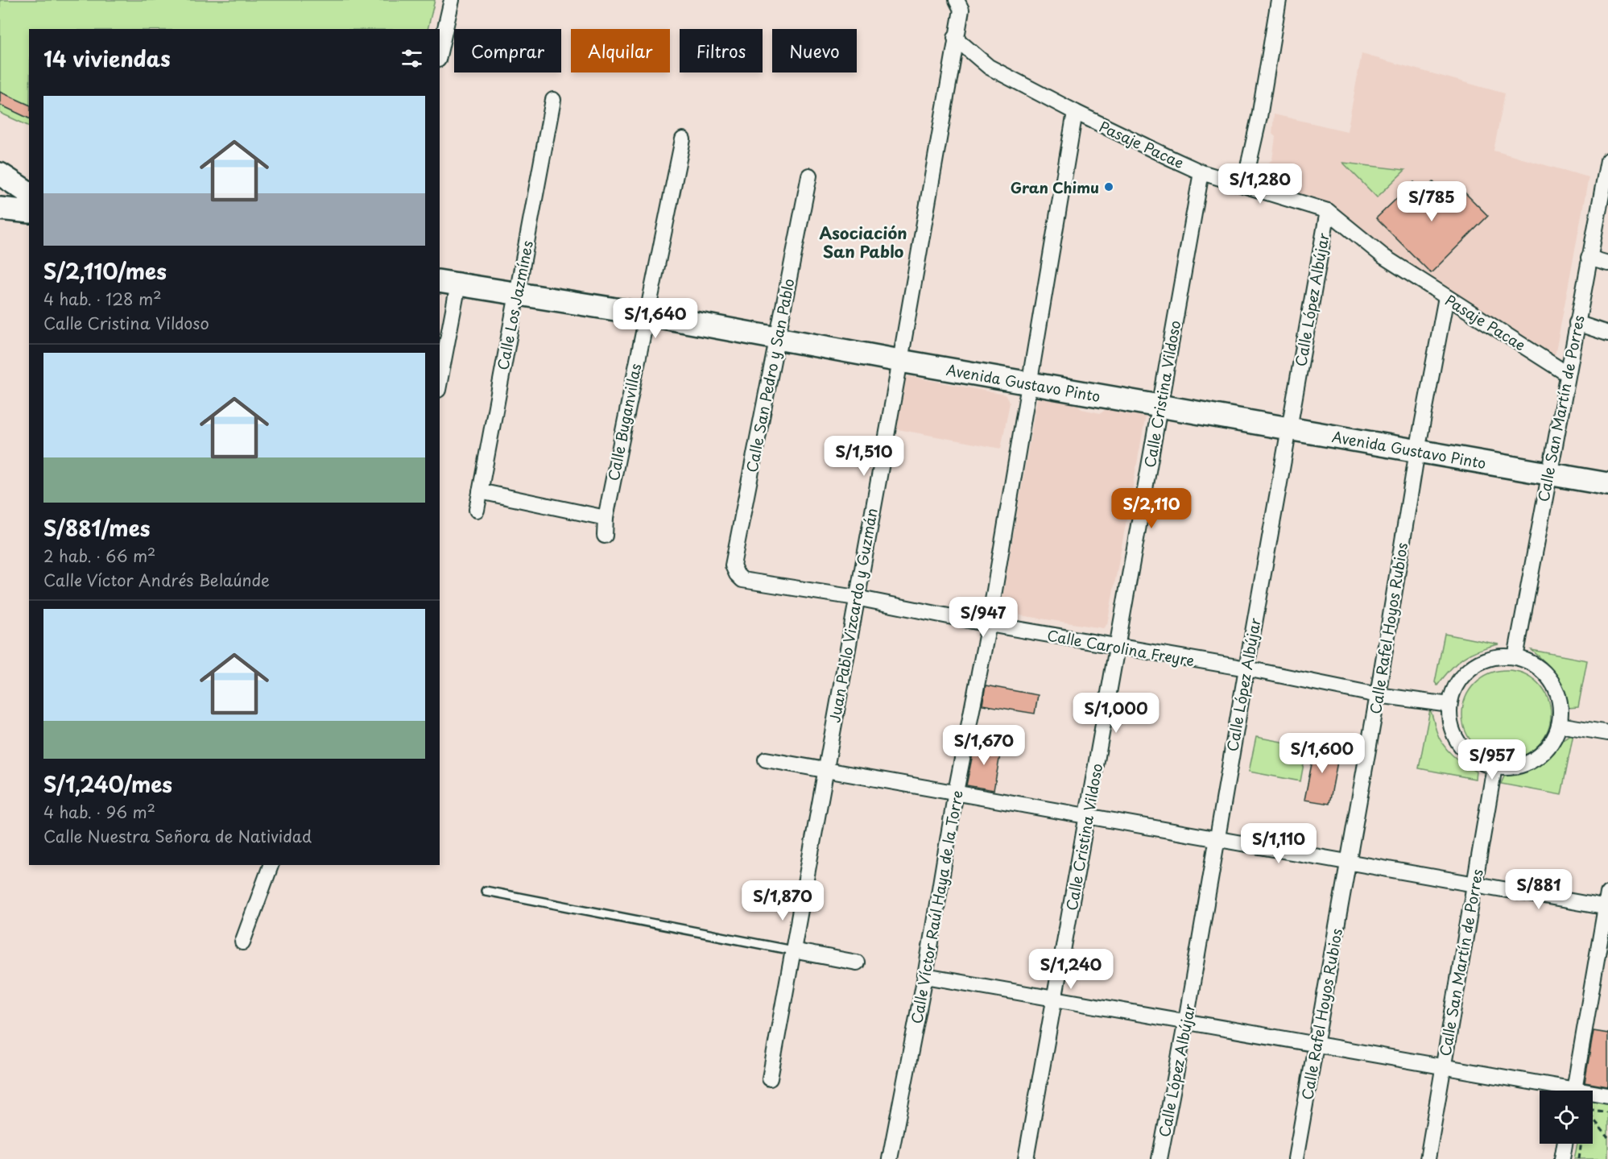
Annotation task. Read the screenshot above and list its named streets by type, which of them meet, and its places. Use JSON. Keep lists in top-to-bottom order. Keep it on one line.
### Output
{"streets":{"main road":["Avenida Gustavo Pinto"],"street":["Pasaje Pacae","Calle López Albújar","Calle Los Jazmínes","Calle San Pedro y San Pablo","Calle Cristina Vildoso","Calle San Martín de Porres","Calle Buganvillas","Juan Pablo Vizcardo y Guzmán","Calle Rafel Hoyos Rubios","Calle Carolina Freyre","Calle Víctor Raúl Haya de la Torre"]},"crossings":[["Pasaje Pacae","Calle López Albújar"],["Pasaje Pacae","Calle Cristina Vildoso"],["Pasaje Pacae","Calle San Martín de Porres"],["Pasaje Pacae","Juan Pablo Vizcardo y Guzmán"],["Pasaje Pacae","Calle Rafel Hoyos Rubios"],["Pasaje Pacae","Calle Víctor Raúl Haya de la Torre"],["Calle López Albújar","Avenida Gustavo Pinto"],["Calle López Albújar","Calle Carolina Freyre"],["Calle Los Jazmínes","Avenida Gustavo Pinto"],["Calle San Pedro y San Pablo","Avenida Gustavo Pinto"],["Calle San Pedro y San Pablo","Calle Carolina Freyre"],["Avenida Gustavo Pinto","Calle Cristina Vildoso"],["Avenida Gustavo Pinto","Calle San Martín de Porres"],["Avenida Gustavo Pinto","Calle Buganvillas"],["Avenida Gustavo Pinto","Juan Pablo Vizcardo y Guzmán"],["Avenida Gustavo Pinto","Calle Rafel Hoyos Rubios"],["Avenida Gustavo Pinto","Calle Víctor Raúl Haya de la Torre"],["Calle Cristina Vildoso","Calle Carolina Freyre"],["Calle San Martín de Porres","Calle Carolina Freyre"],["Juan Pablo Vizcardo y Guzmán","Calle Carolina Freyre"],["Calle Rafel Hoyos Rubios","Calle Carolina Freyre"],["Calle Carolina Freyre","Calle Víctor Raúl Haya de la Torre"]],"districts":["Asociación San Pablo"],"places":["Gran Chimu"],"page":{"chip":["Comprar","Alquilar","Filtros","Nuevo"],"heading":"14 viviendas","list":[{"name":"S/2,110/mes","note":"4 hab. · 128 m² · Calle Cristina Vildoso"},{"name":"S/881/mes","note":"2 hab. · 66 m² · Calle Víctor Andrés Belaúnde"},{"name":"S/1,240/mes","note":"4 hab. · 96 m² · Calle Nuestra Señora de Natividad"}],"price":["S/1,280","S/785","S/1,640","S/1,510","S/2,110","S/947","S/1,000","S/1,670","S/1,600","S/957","S/1,110","S/881","S/1,870","S/1,240"]}}
